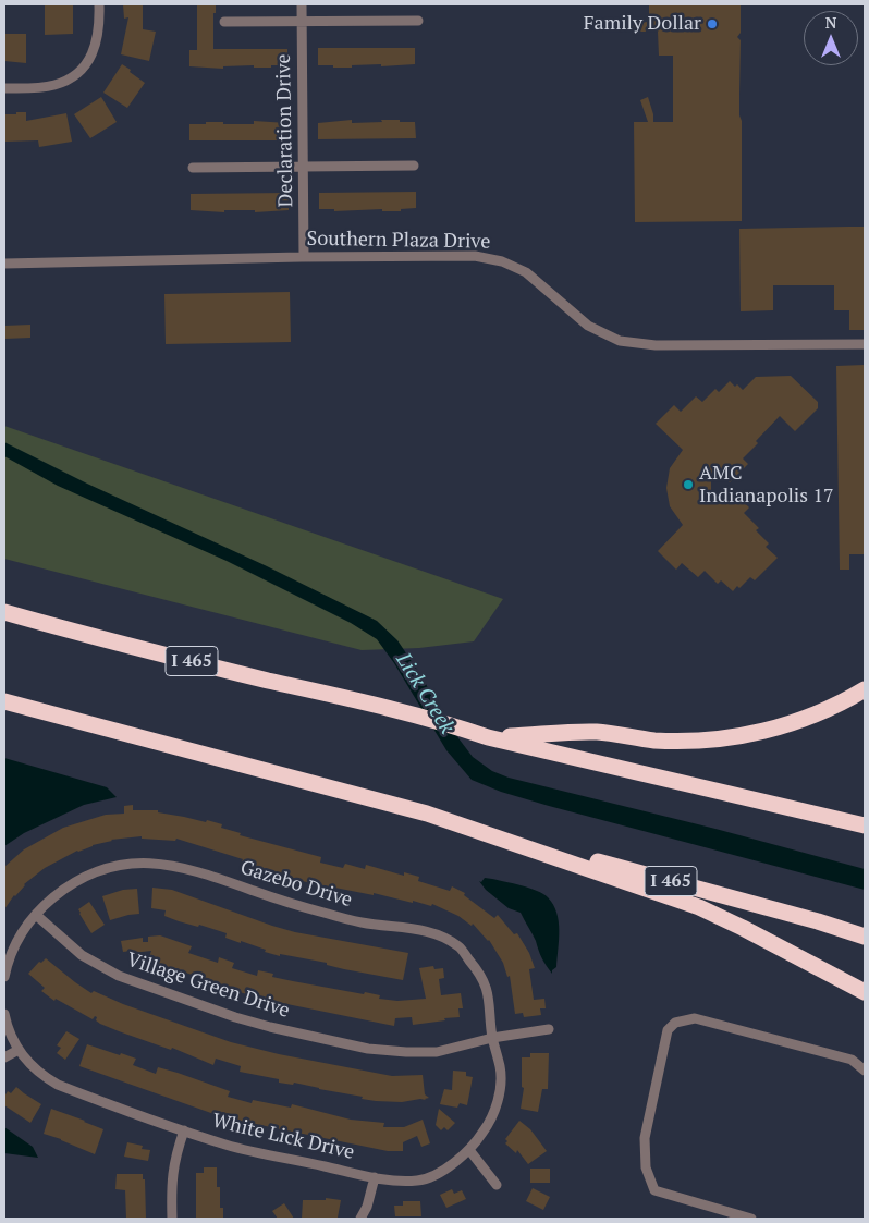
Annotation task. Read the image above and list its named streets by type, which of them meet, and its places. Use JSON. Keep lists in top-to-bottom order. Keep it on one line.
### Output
{"streets":{"highway":["I 465"],"street":["Declaration Drive","Southern Plaza Drive","Gazebo Drive","Village Green Drive","White Lick Drive"]},"crossings":[["Declaration Drive","Southern Plaza Drive"],["Gazebo Drive","Village Green Drive"],["Gazebo Drive","White Lick Drive"],["Village Green Drive","White Lick Drive"]],"water":["Lick Creek"],"places":["Family Dollar","AMC Indianapolis 17"],"north":"top"}
